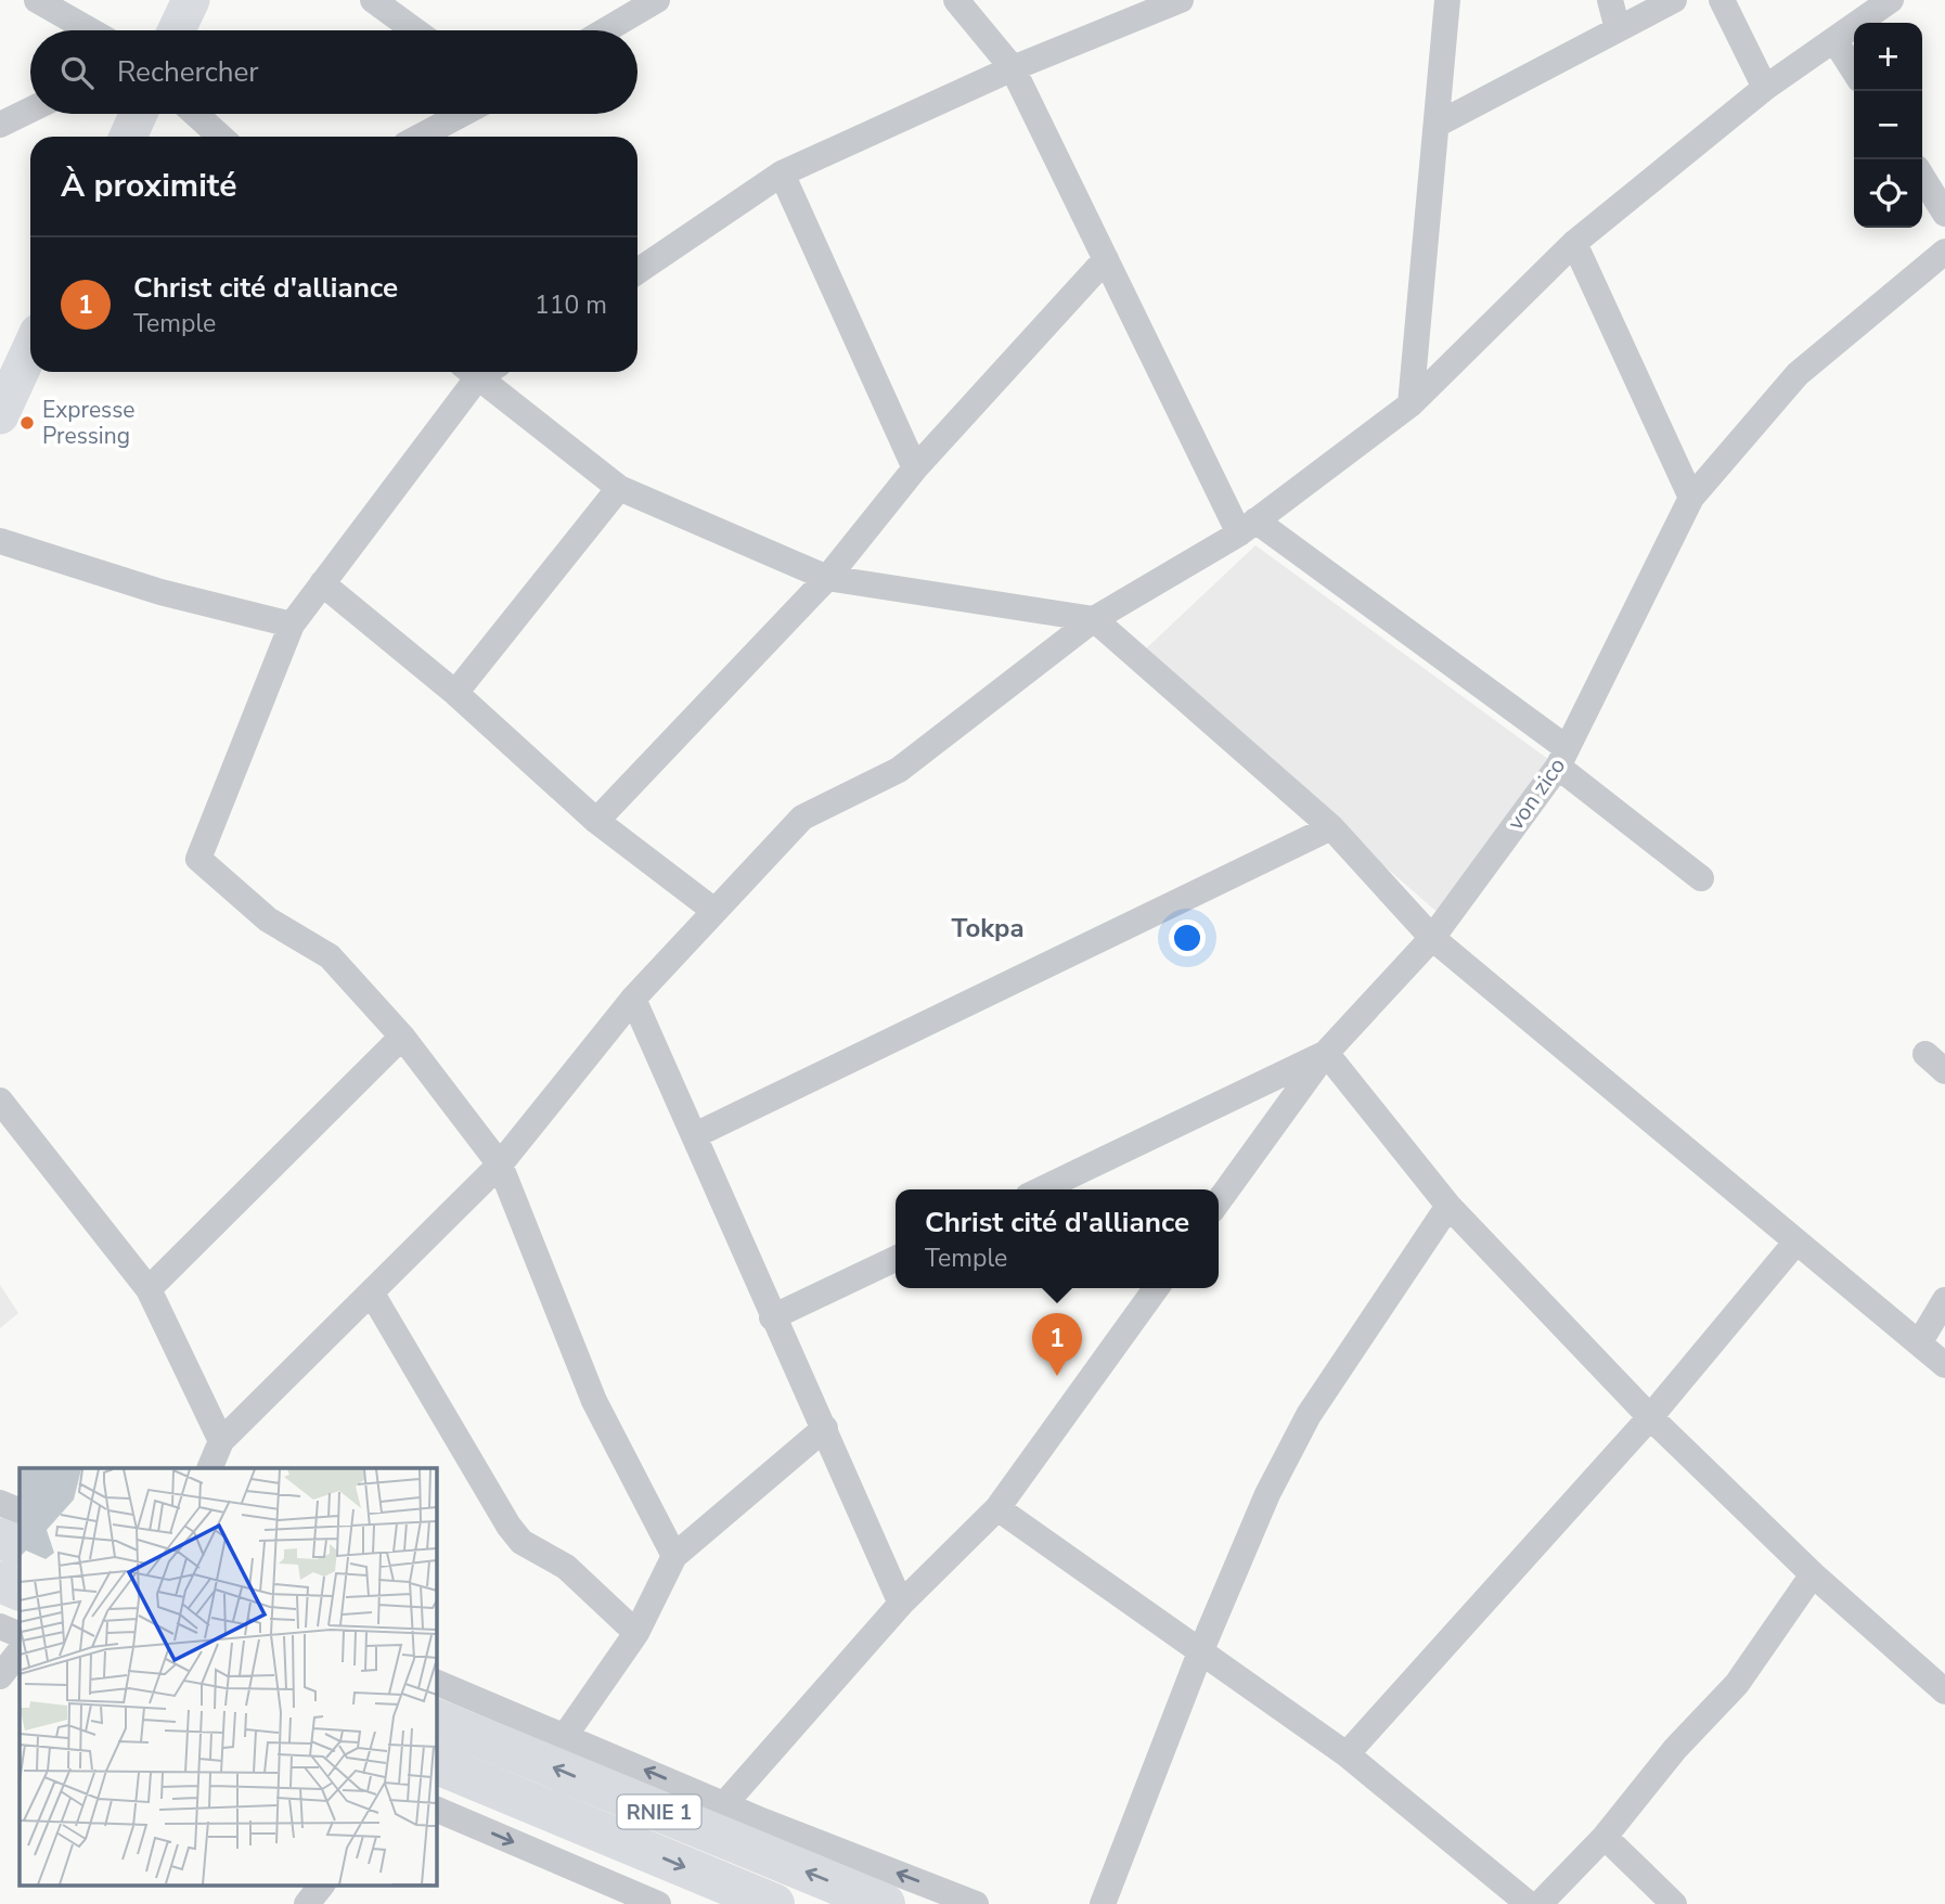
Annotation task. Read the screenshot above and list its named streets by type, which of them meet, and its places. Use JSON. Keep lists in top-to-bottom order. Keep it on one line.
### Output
{"streets":{"highway":["RNIE 1"],"street":["von zico"]},"districts":["Tokpa"],"places":["Expresse Pressing"],"page":{"map_buttons":["+","−"],"search":"Rechercher","heading":"À proximité","list":[{"mark":"1","name":"Christ cité d'alliance","note":"Temple","value":"110 m"}],"popup":["Christ cité d'alliance","Temple"],"pins":"1"}}
